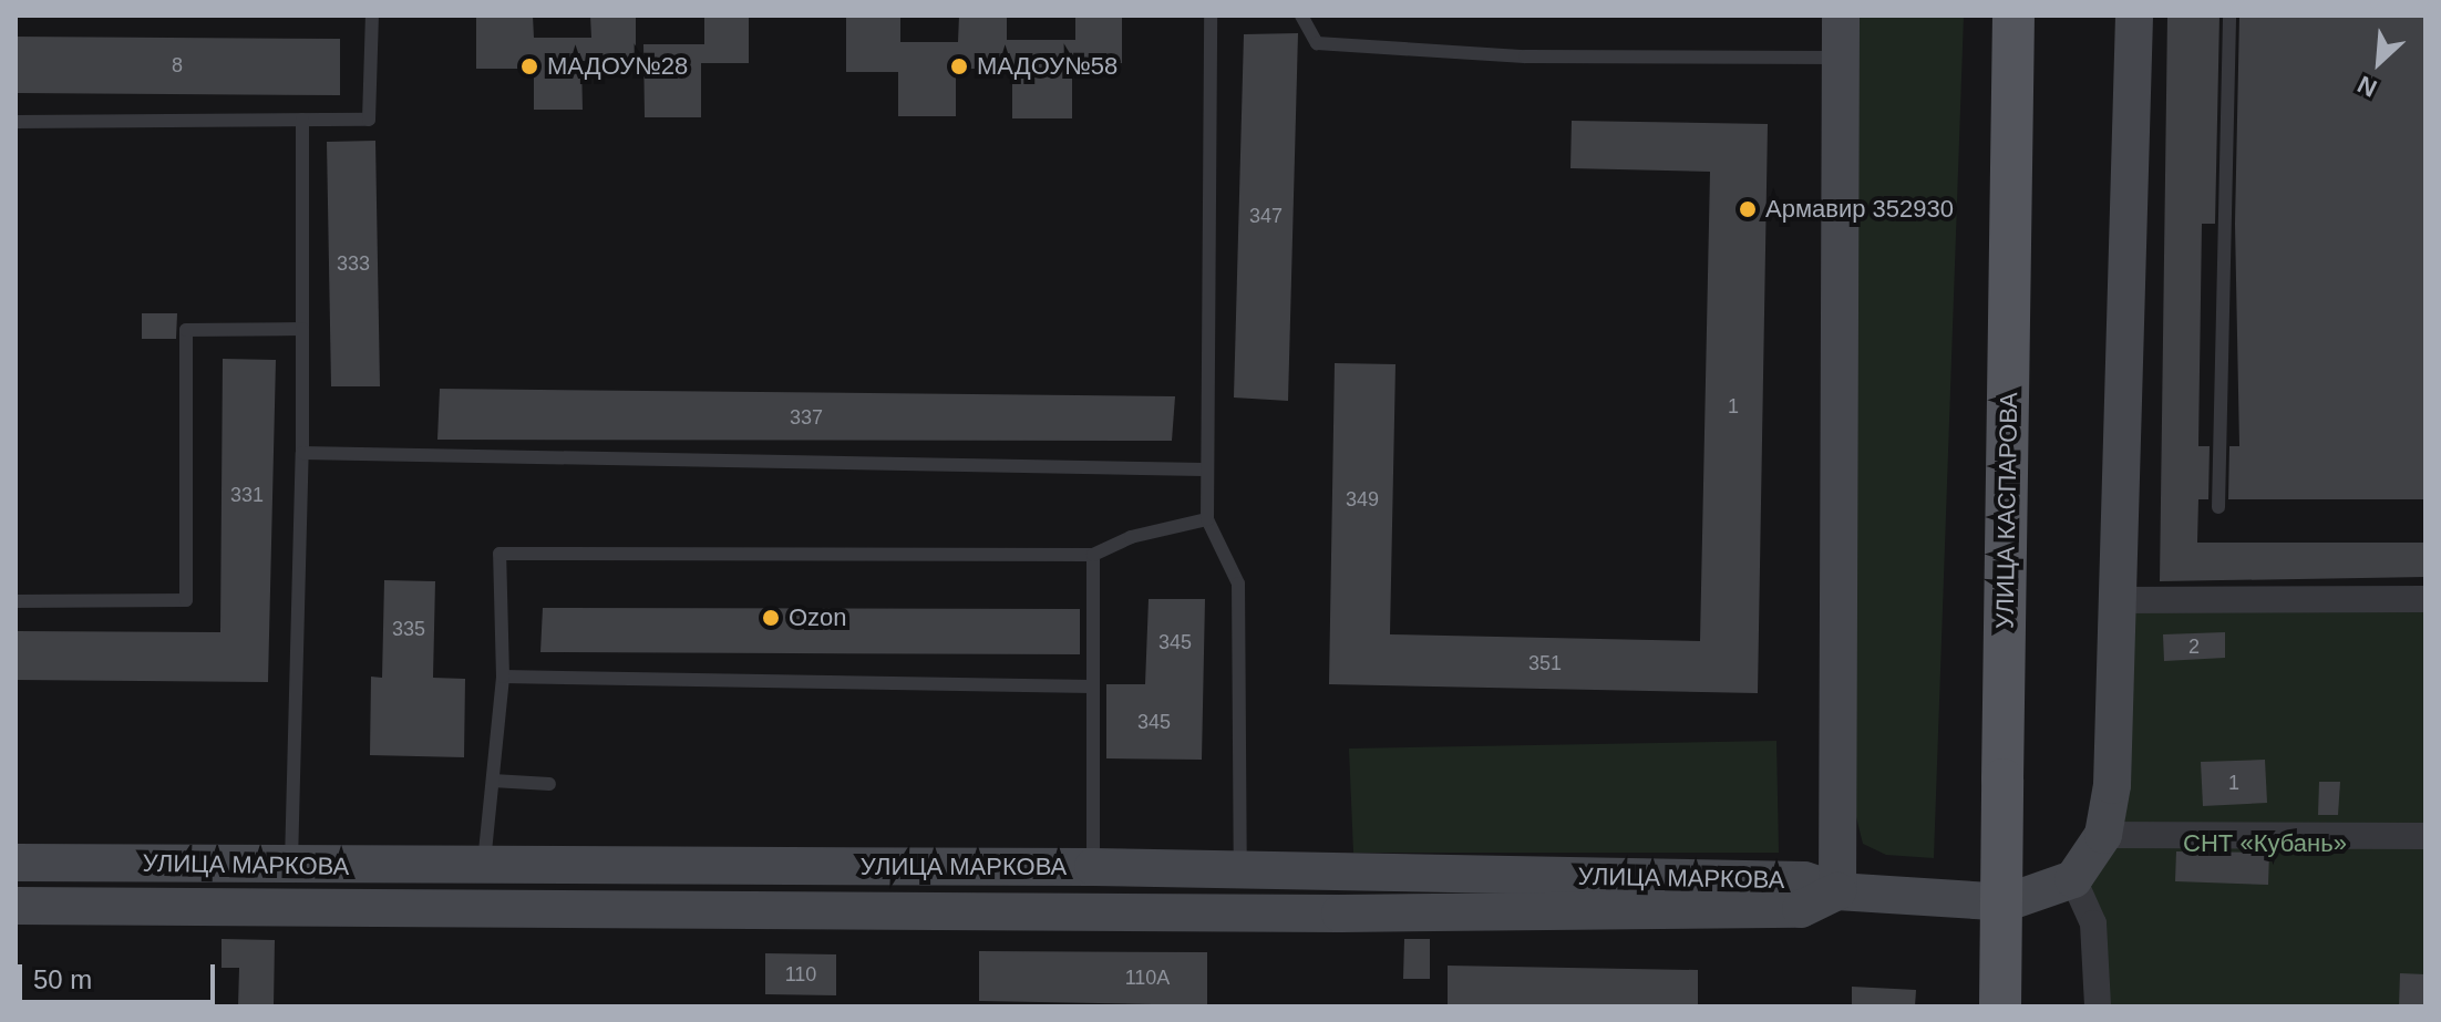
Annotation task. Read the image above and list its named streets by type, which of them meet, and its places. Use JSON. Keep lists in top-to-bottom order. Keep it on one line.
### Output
{"streets":{"main road":["УЛИЦА КАСПАРОВА","УЛИЦА МАРКОВА"]},"parks":["СНТ «Кубань»"],"places":["МАДОУ№28","МАДОУ№58","Армавир 352930","Ozon"],"house_numbers":["8","347","333","1","337","331","349","335","345","2","351","345","1","110","110А"],"scale_bar":"50 m","north":"bottom left"}
